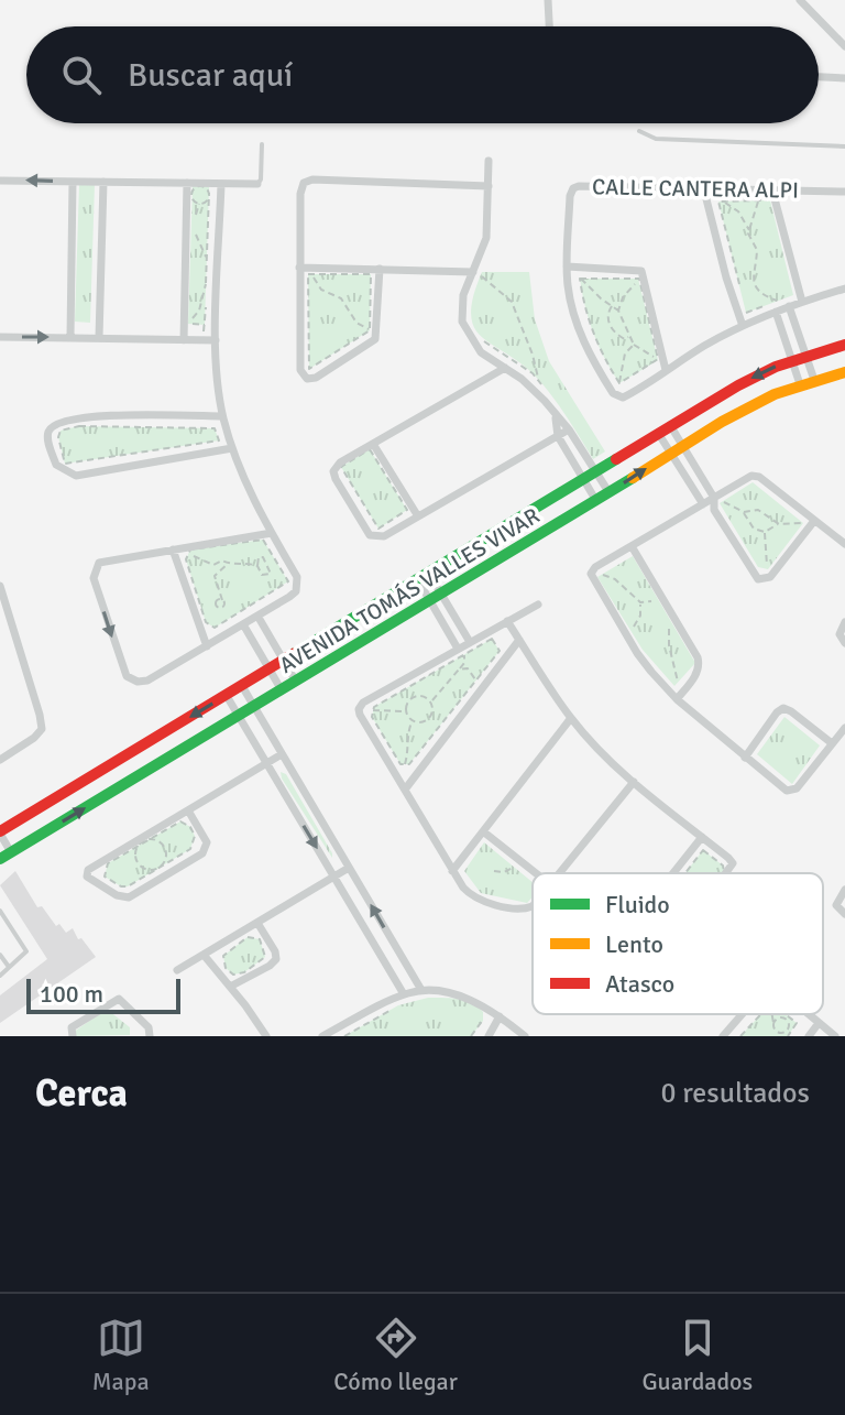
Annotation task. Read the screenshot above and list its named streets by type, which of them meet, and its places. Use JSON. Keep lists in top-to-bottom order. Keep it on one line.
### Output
{"streets":{"main road":["AVENIDA TOMÁS VALLES VIVAR"],"street":["CALLE CANTERA ALPI"]},"legend":["Fluido","Lento","Atasco"],"scale_bar":"100 m","page":{"search":"Buscar aquí","scale":"100 m","heading":["Cerca","0 resultados"],"nav":["Mapa","Cómo llegar","Guardados"]}}
